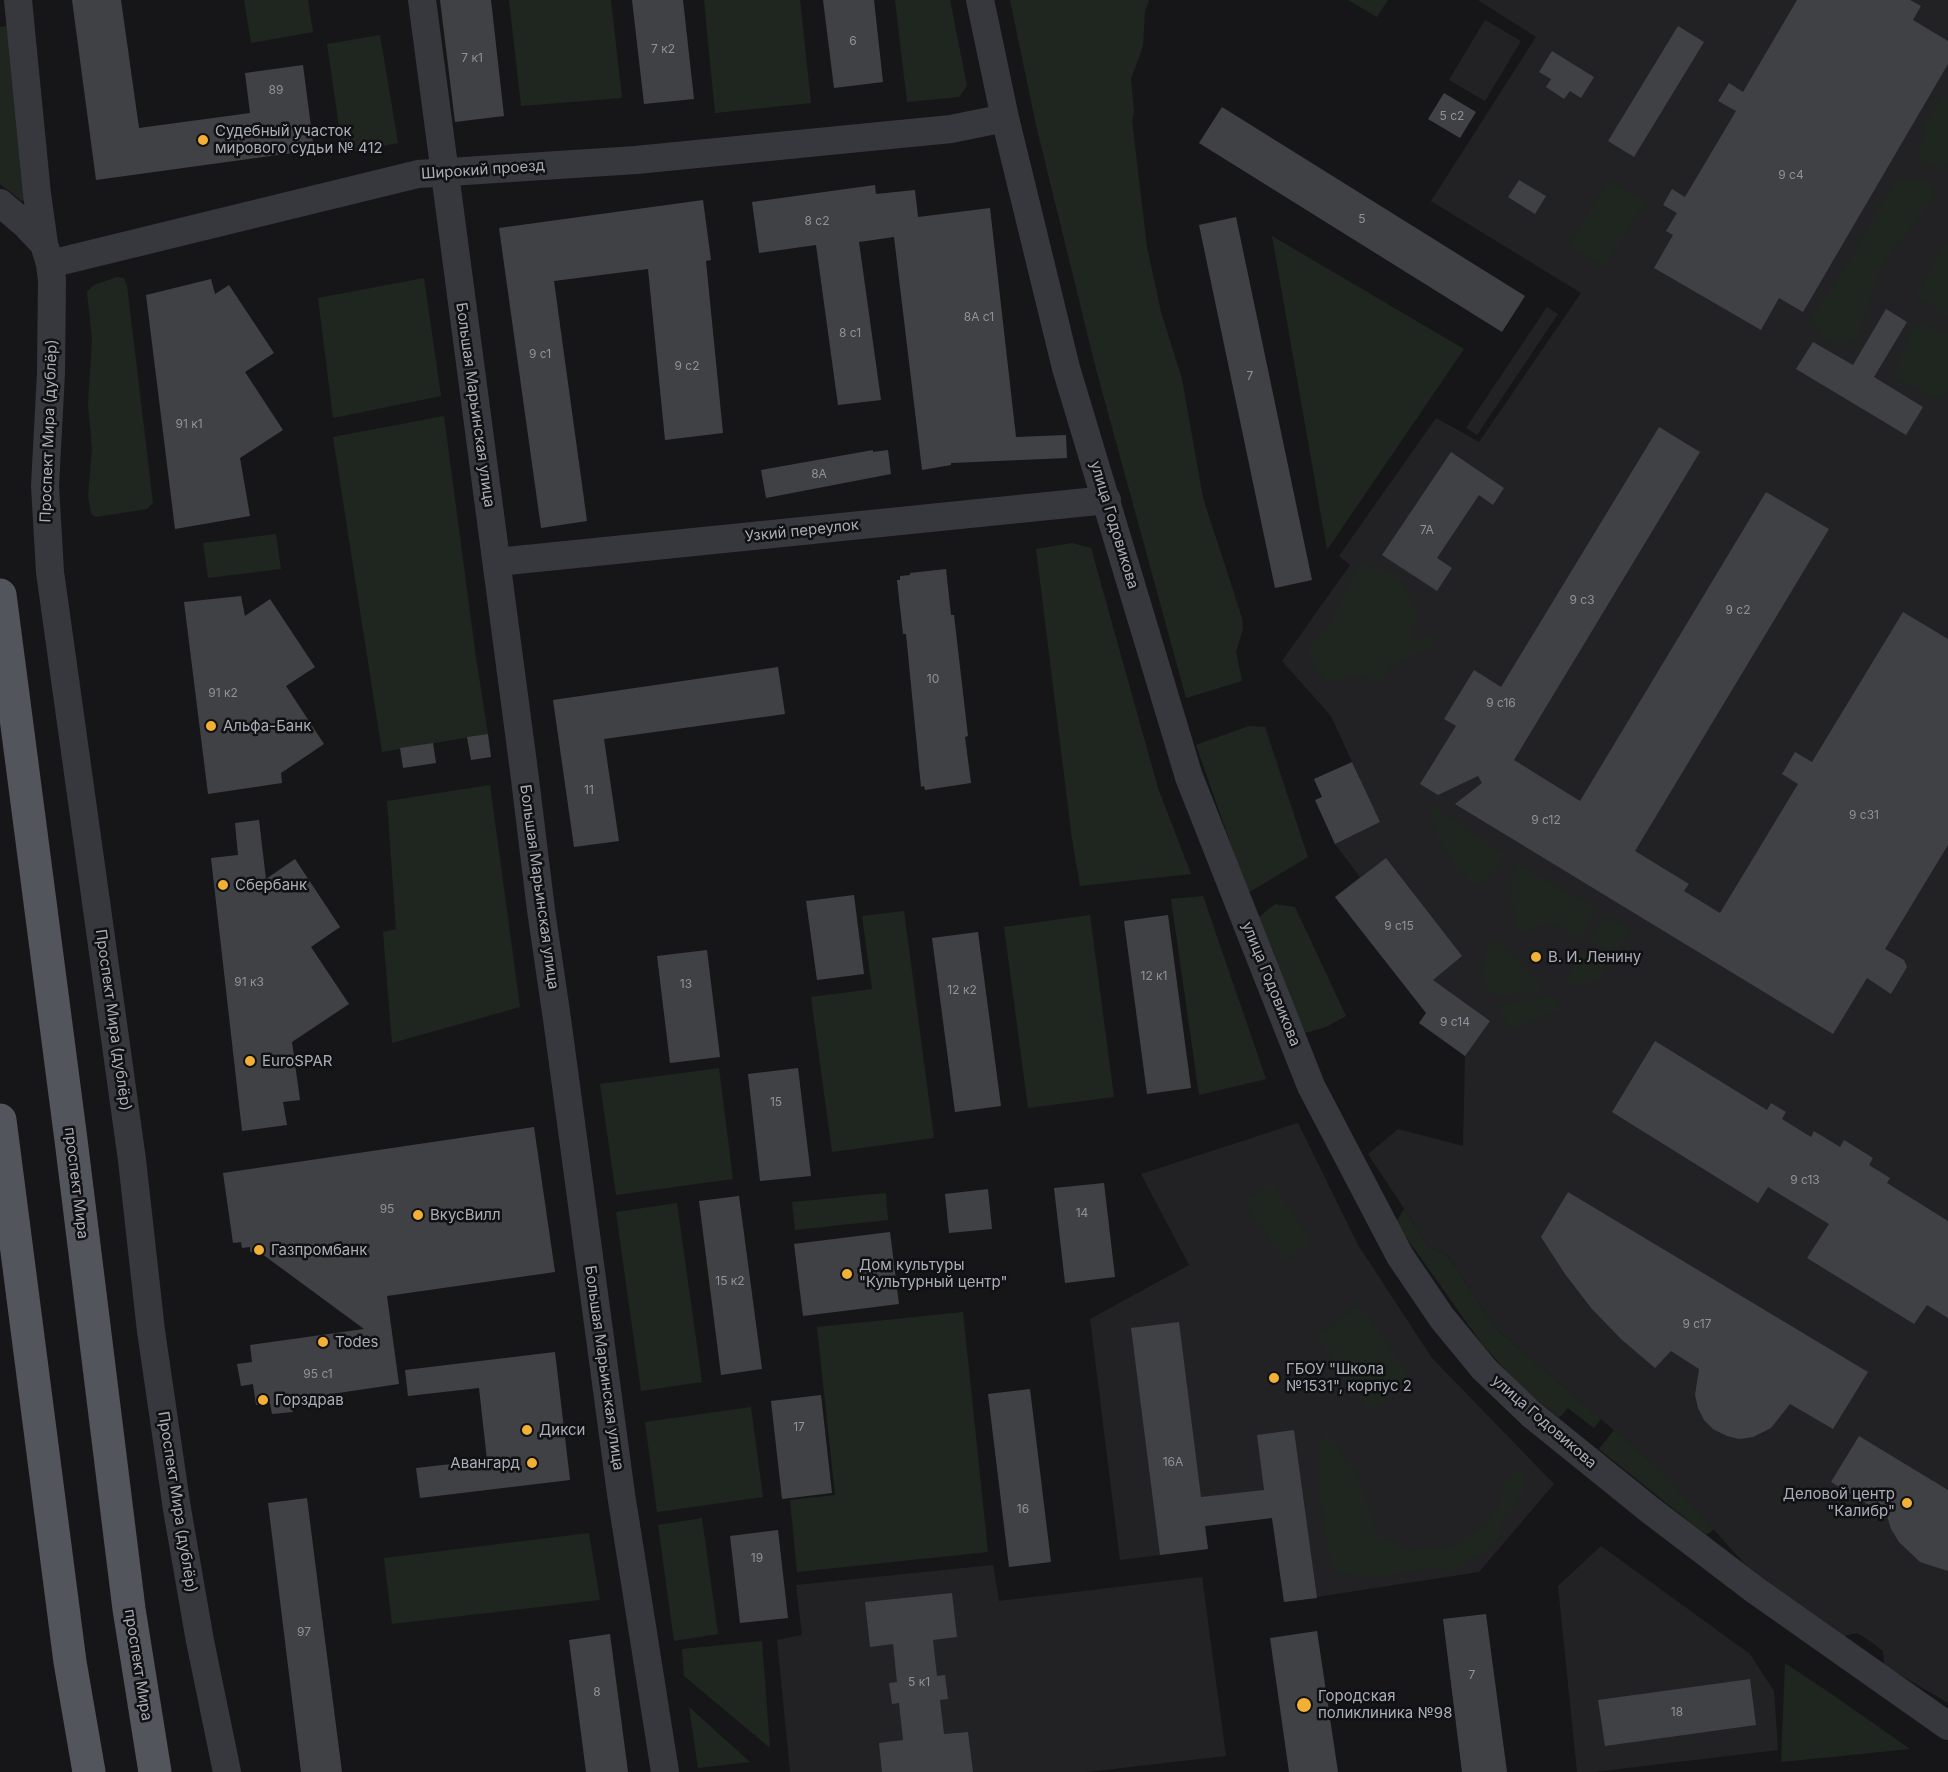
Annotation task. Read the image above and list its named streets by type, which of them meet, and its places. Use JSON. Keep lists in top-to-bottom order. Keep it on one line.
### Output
{"streets":{"main road":["проспект Мира"],"street":["Широкий проезд","Большая Марьинская улица","Проспект Мира (дублёр)","улица Годовикова","Узкий переулок"]},"crossings":[["Широкий проезд","Большая Марьинская улица"],["Широкий проезд","Проспект Мира (дублёр)"],["Широкий проезд","улица Годовикова"],["Большая Марьинская улица","Узкий переулок"],["улица Годовикова","Узкий переулок"]],"places":["Судебный участок мирового судьи № 412","Альфа-Банк","Сбербанк","В. И. Ленину","EuroSPAR","ВкусВилл","Газпромбанк","Дом культуры \"Культурный центр\"","Todes","ГБОУ \"Школа №1531\", корпус 2","Горздрав","Дикси","Авангард","Деловой центр \"Калибр\"","Городская поликлиника №98"],"house_numbers":["6","7 к2","7 к1","89","5 с2","9 с4","5","8 с2","8А с1","8 с1","9 с1","9 с2","7","91 к1","8А","7А","9 с3","9 с2","10","91 к2","9 с16","11","9 с31","9 с12","9 с15","12 к1","91 к3","13","12 к2","9 с14","15","9 с13","95","14","15 к2","9 с17","95 с1","17","16А","16","19","97","7","5 к1","8","18"]}
